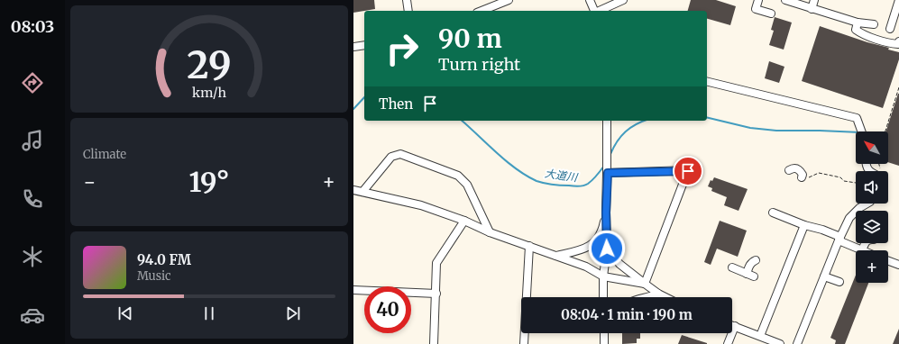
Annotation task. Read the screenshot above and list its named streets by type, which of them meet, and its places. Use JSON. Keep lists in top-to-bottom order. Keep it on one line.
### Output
{"water":["大道川"],"north":"top left","page":{"tabs":"08:03","turn":["90 m","Turn right"],"then":"Then","tile":"Climate","map_buttons":"+","heat":["−","19°","+"],"song":["94.0 FM","Music"],"limit":"40","trip":"08:04 · 1 min · 190 m","gauge":["29","km/h"]}}
